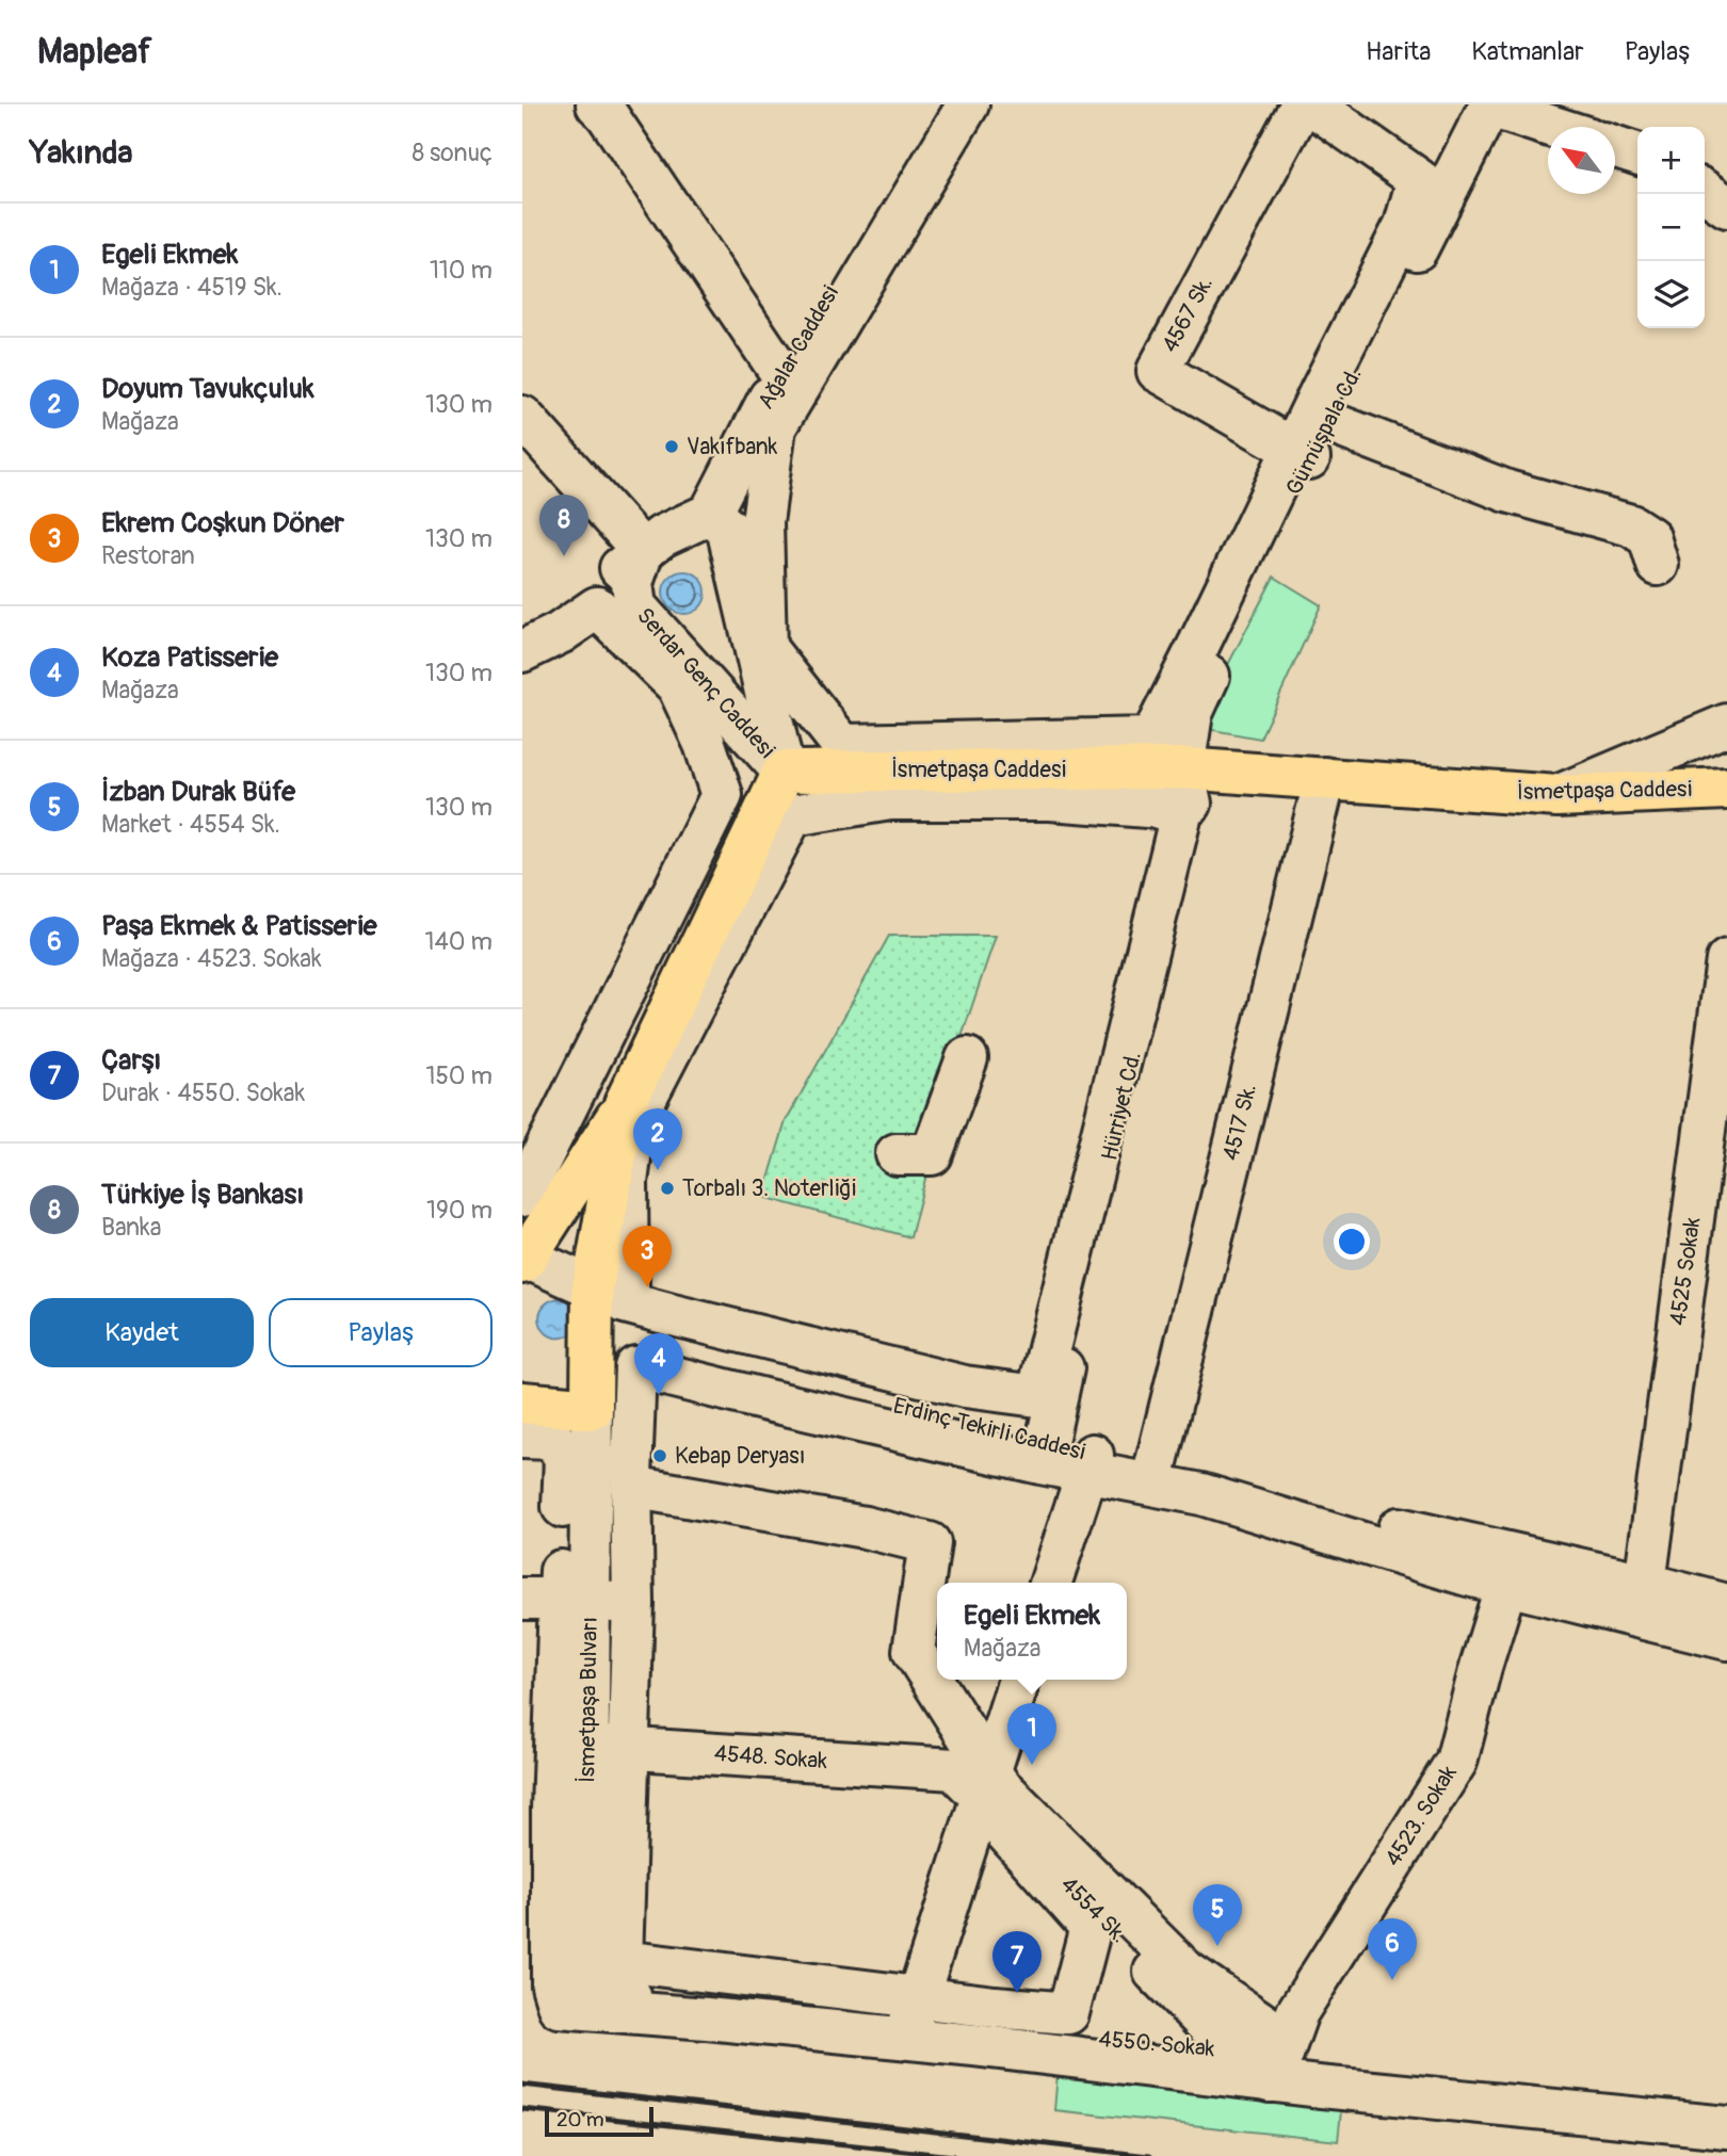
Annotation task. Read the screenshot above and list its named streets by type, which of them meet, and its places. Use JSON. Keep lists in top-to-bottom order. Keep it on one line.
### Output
{"streets":{"main road":["İsmetpaşa Caddesi"],"street":["4567 Sk.","Ağalar Caddesi","Gümüşpala Cd.","Serdar Genç Caddesi","Hürriyet Cd.","4517 Sk.","4525 Sokak","Erdinç Tekirli Caddesi","İsmetpaşa Bulvarı","4548. Sokak","4523. Sokak","4550. Sokak"]},"crossings":[["4567 Sk.","Gümüşpala Cd."],["Gümüşpala Cd.","İsmetpaşa Caddesi"],["Gümüşpala Cd.","Hürriyet Cd."],["Serdar Genç Caddesi","İsmetpaşa Caddesi"],["İsmetpaşa Caddesi","Hürriyet Cd."],["İsmetpaşa Caddesi","4517 Sk."],["Hürriyet Cd.","Erdinç Tekirli Caddesi"],["4517 Sk.","Erdinç Tekirli Caddesi"],["Erdinç Tekirli Caddesi","4523. Sokak"],["İsmetpaşa Bulvarı","4548. Sokak"],["İsmetpaşa Bulvarı","4550. Sokak"],["4523. Sokak","4550. Sokak"]],"places":["Vakıfbank","Torbalı 3. Noterliği","Kebap Deryası"],"scale_bar":"20 m","north":"top left","page":{"header":"Mapleaf","nav":["Harita","Katmanlar","Paylaş"],"heading":["Yakında","8 sonuç"],"map_buttons":["+","−"],"list":[{"mark":"1","name":"Egeli Ekmek","note":"Mağaza · 4519 Sk.","value":"110 m"},{"mark":"2","name":"Doyum Tavukçuluk","note":"Mağaza","value":"130 m"},{"mark":"3","name":"Ekrem Coşkun Döner","note":"Restoran","value":"130 m"},{"mark":"4","name":"Koza Patisserie","note":"Mağaza","value":"130 m"},{"mark":"5","name":"İzban Durak Büfe","note":"Market · 4554 Sk.","value":"130 m"},{"mark":"6","name":"Paşa Ekmek & Patisserie","note":"Mağaza · 4523. Sokak","value":"140 m"},{"mark":"7","name":"Çarşı","note":"Durak · 4550. Sokak","value":"150 m"},{"mark":"8","name":"Türkiye İş Bankası","note":"Banka","value":"190 m"}],"pins":["8","2","3","4","1","5","6","7"],"buttons":["Kaydet","Paylaş"],"popup":["Egeli Ekmek","Mağaza"],"scale":"20 m"}}
